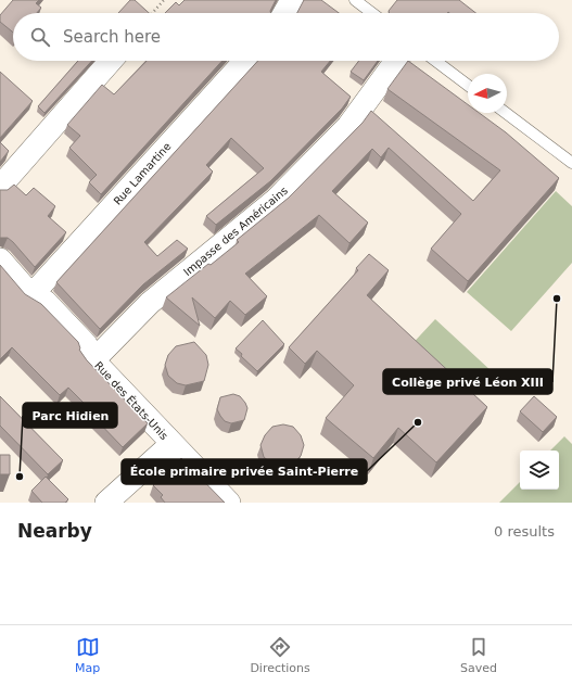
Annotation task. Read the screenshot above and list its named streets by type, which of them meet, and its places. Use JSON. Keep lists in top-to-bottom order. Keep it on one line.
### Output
{"streets":{"street":["Rue Lamartine","Impasse des Américains","Rue des États-Unis"]},"crossings":[["Rue Lamartine","Rue des États-Unis"],["Impasse des Américains","Rue des États-Unis"]],"places":["Collège privé Léon XIII","École primaire privée Saint-Pierre","Parc Hidien"],"north":"left","page":{"search":"Search here","heading":["Nearby","0 results"],"nav":["Map","Directions","Saved"]}}
